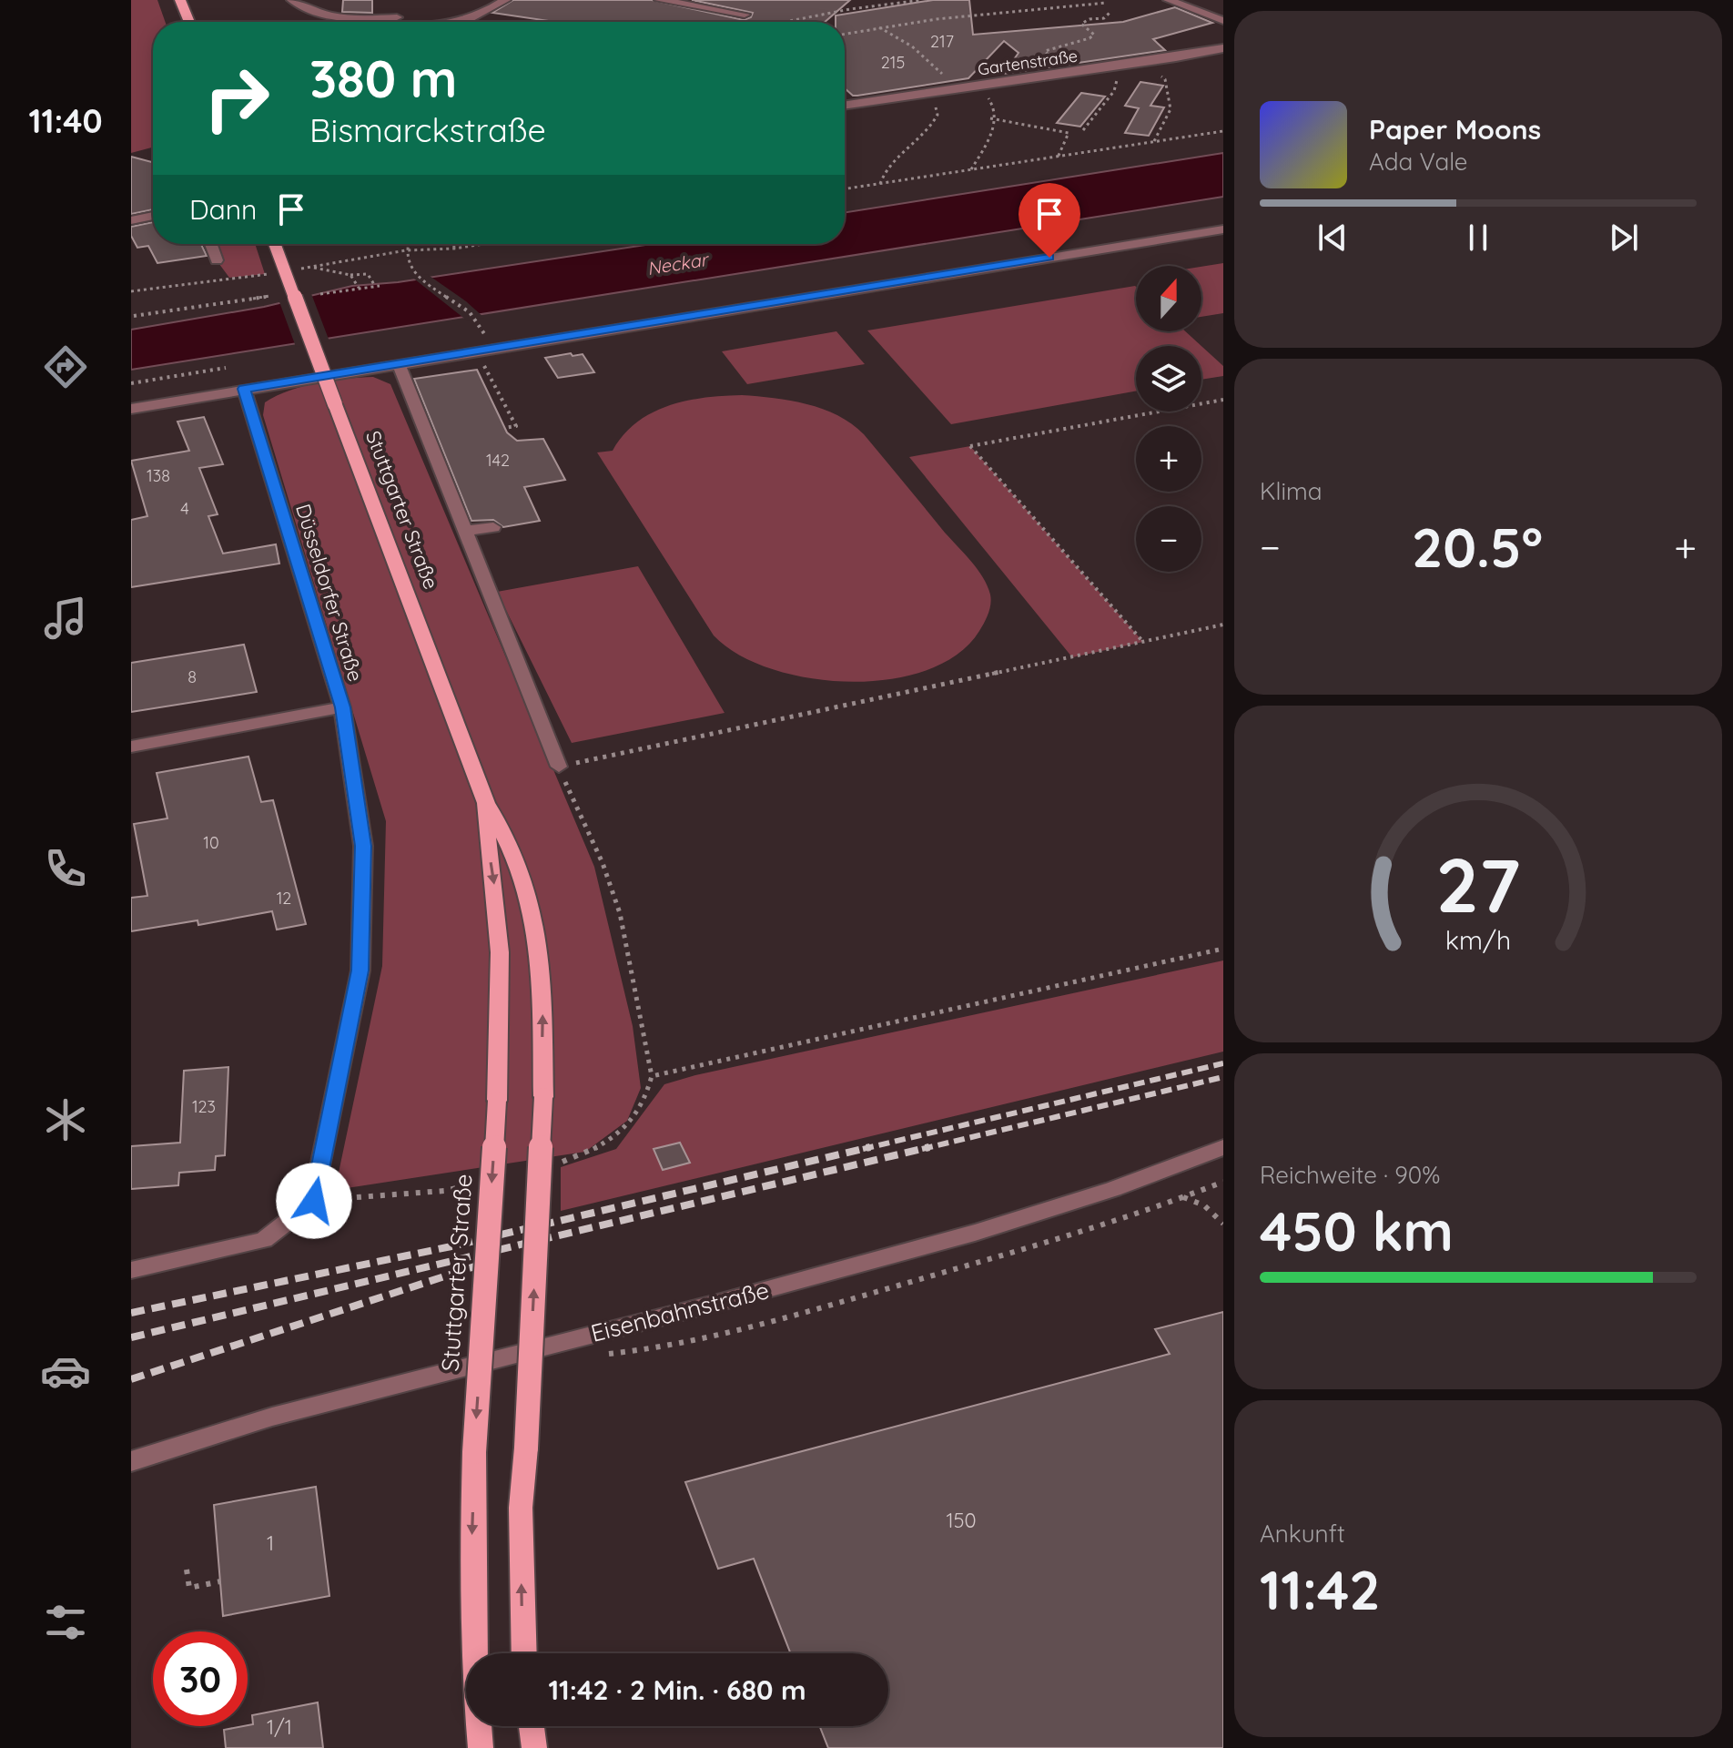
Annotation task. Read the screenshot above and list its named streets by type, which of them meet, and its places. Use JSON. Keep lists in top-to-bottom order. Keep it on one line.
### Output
{"streets":{"main road":["Stuttgarter Straße"],"street":["Gartenstraße","Düsseldorfer Straße","Eisenbahnstraße"]},"water":["Neckar"],"house_numbers":["217","215","142","138","4","8","10","12","123","150","1","1/1"],"north":"top","page":{"tabs":"11:40","turn":["380 m","Bismarckstraße"],"song":["Paper Moons","Ada Vale"],"then":"Dann","map_buttons":["+","−"],"tile":["Klima",["Reichweite · 90%","450 km"],["Ankunft","11:42"]],"heat":["−","20.5°","+"],"limit":"30","trip":"11:42 · 2 Min. · 680 m","gauge":["27","km/h"]}}
